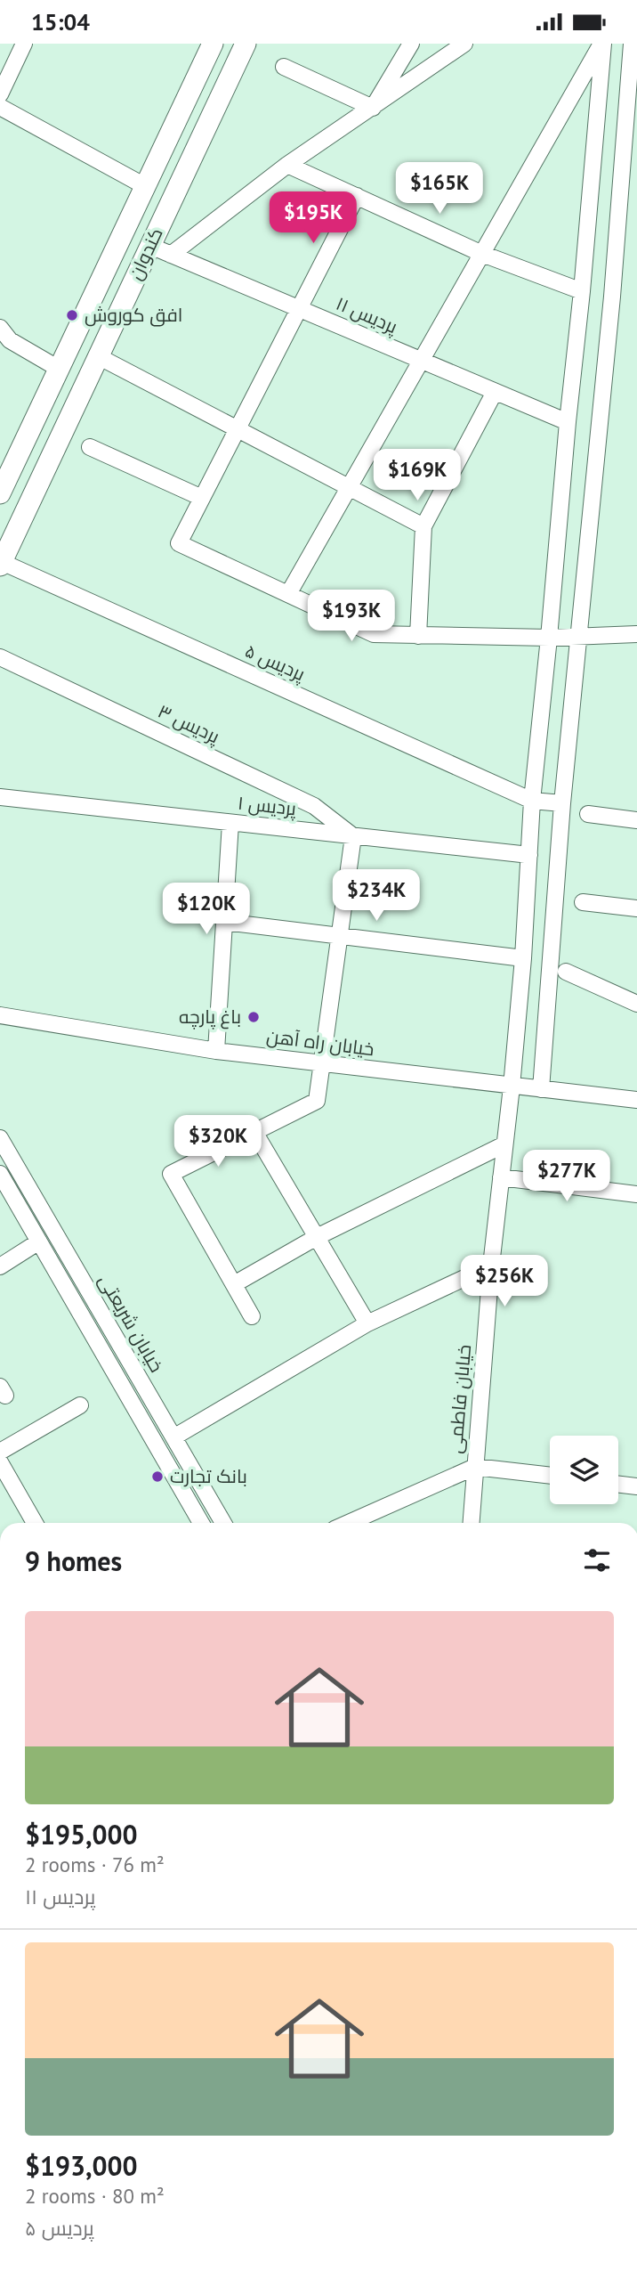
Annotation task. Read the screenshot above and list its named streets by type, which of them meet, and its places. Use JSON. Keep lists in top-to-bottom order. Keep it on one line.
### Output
{"streets":{"main road":["کندوان"],"street":["پردیس ۱۱","پردیس ۵","پردیس ۳","پردیس ۱","خیابان راه آهن","خیابان شریعتی","خیابان فاطمی"]},"crossings":[["کندوان","پردیس ۱۱"],["کندوان","پردیس ۵"],["پردیس ۱۱","خیابان فاطمی"],["پردیس ۵","خیابان فاطمی"],["پردیس ۳","پردیس ۱"],["پردیس ۱","خیابان فاطمی"],["خیابان راه آهن","خیابان فاطمی"]],"places":["افق کوروش","باغ پارچه","بانک تجارت"],"page":{"status":"15:04","price":["$165K","$195K","$169K","$193K","$234K","$120K","$320K","$277K","$256K"],"heading":"9 homes","list":[{"name":"$195,000","note":"2 rooms · 76 m² · پردیس ۱۱"},{"name":"$193,000","note":"2 rooms · 80 m² · پردیس ۵"}]}}
